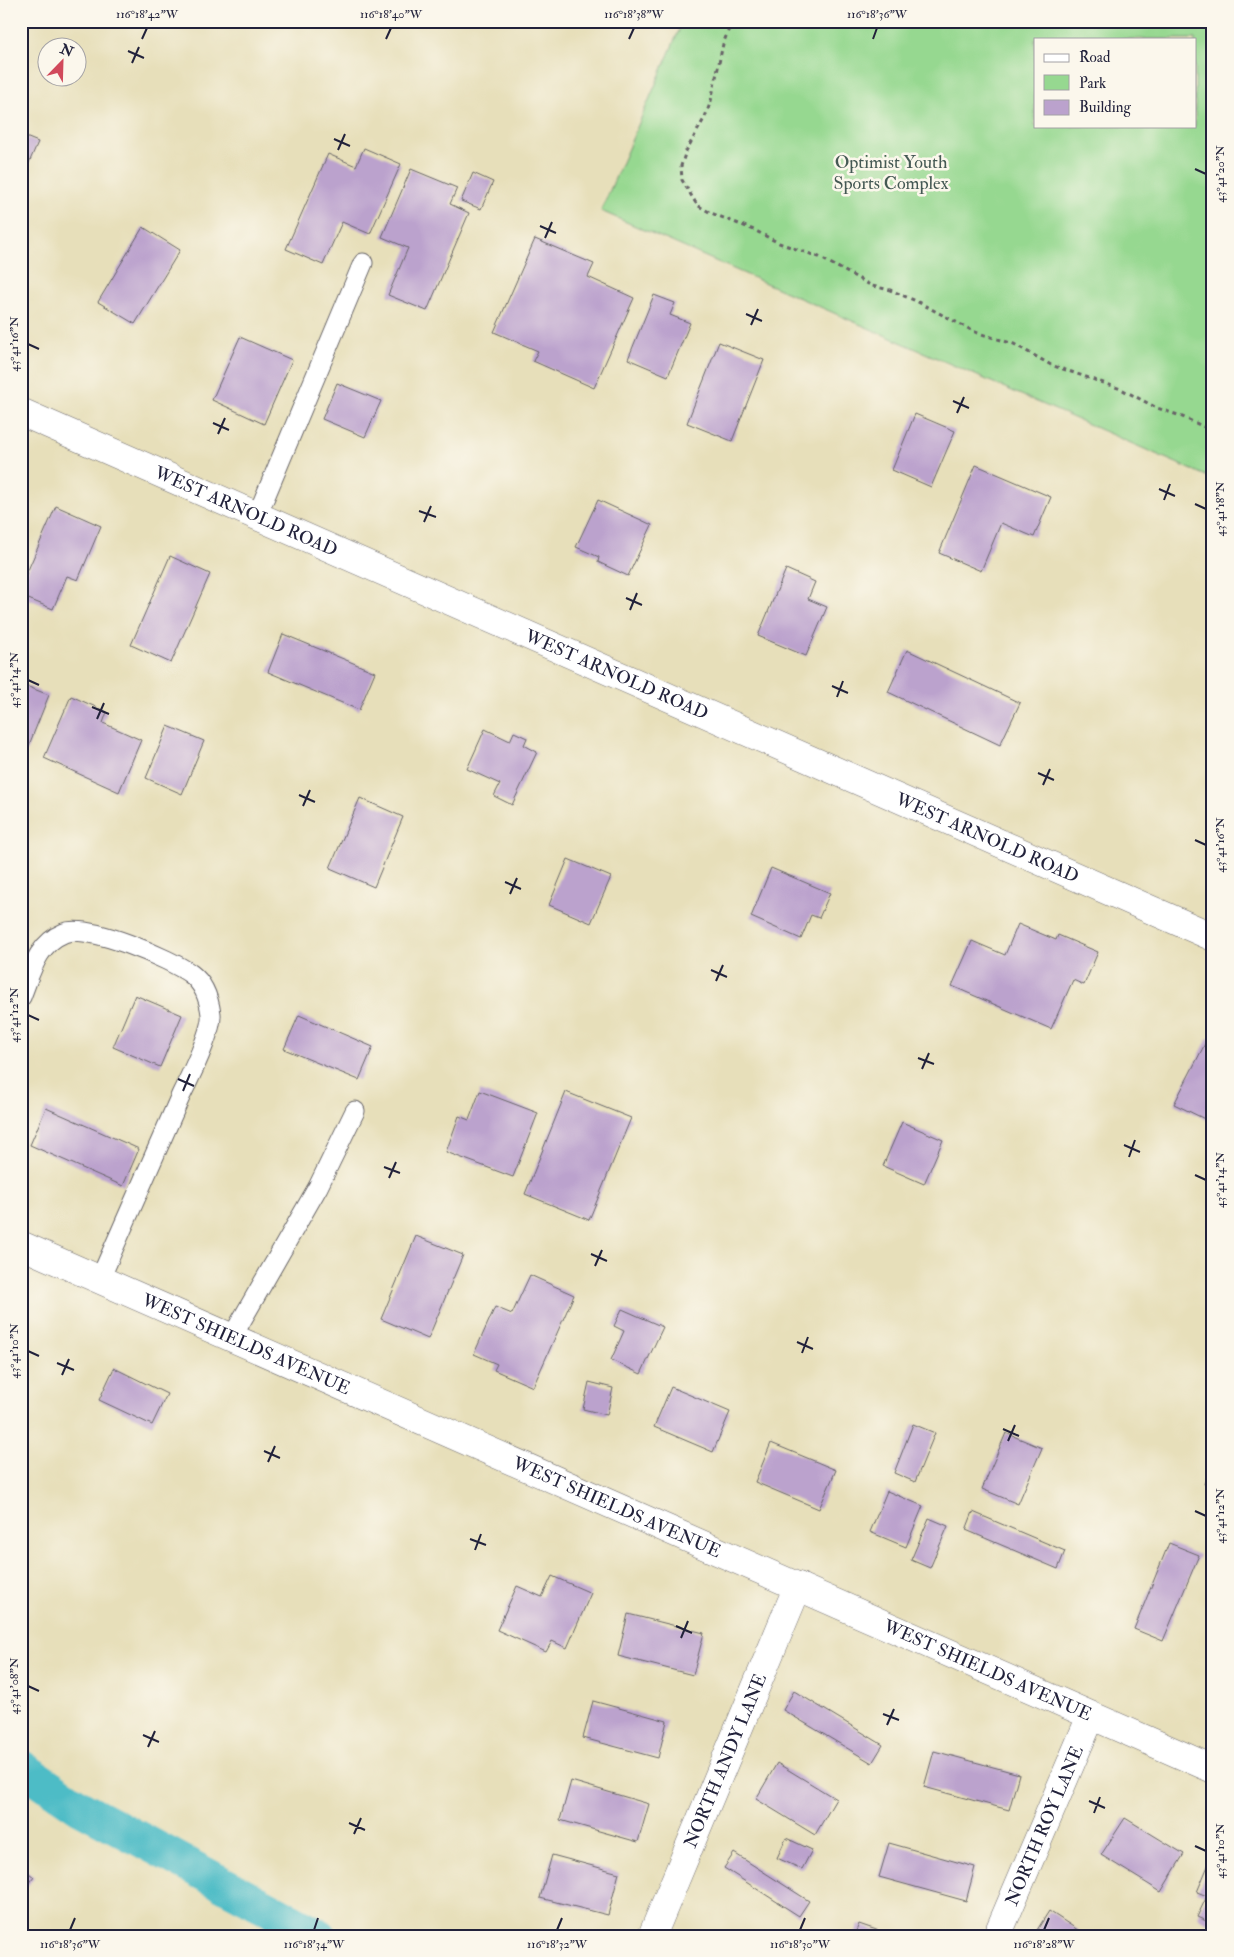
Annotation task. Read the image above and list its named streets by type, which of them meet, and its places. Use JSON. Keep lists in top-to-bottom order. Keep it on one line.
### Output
{"streets":{"street":["WEST ARNOLD ROAD","WEST SHIELDS AVENUE","NORTH ANDY LANE","NORTH ROY LANE"]},"crossings":[["WEST SHIELDS AVENUE","NORTH ANDY LANE"],["WEST SHIELDS AVENUE","NORTH ROY LANE"]],"parks":["Optimist Youth Sports Complex"],"legend":["Road","Park","Building"],"north":"top right","coordinates":["116°18'42\"W","116°18'40\"W","116°18'38\"W","116°18'36\"W","43°41'20\"N","43°41'16\"N","43°41'18\"N","43°41'14\"N","43°41'12\"N","43°41'10\"N","43°41'08\"N","116°18'34\"W","116°18'32\"W","116°18'30\"W","116°18'28\"W"]}
